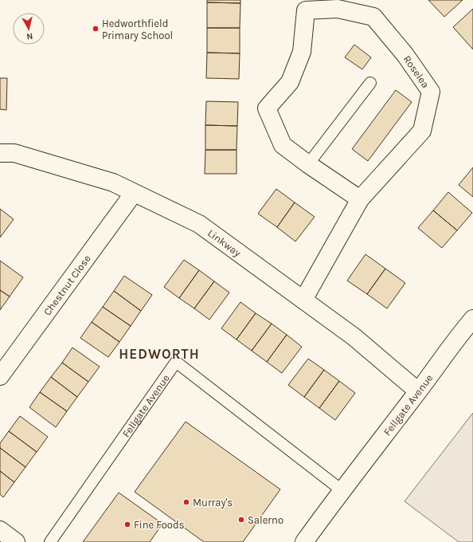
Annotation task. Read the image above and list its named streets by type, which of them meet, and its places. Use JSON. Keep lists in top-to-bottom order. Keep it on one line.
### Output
{"streets":{"street":["Roselea","Linkway","Chestnut Close","Fellgate Avenue"]},"crossings":[["Roselea","Linkway"],["Linkway","Chestnut Close"],["Linkway","Fellgate Avenue"]],"districts":["HEDWORTH"],"places":["Hedworthfield Primary School","Murray's","Salerno","Fine Foods"],"north":"bottom"}
